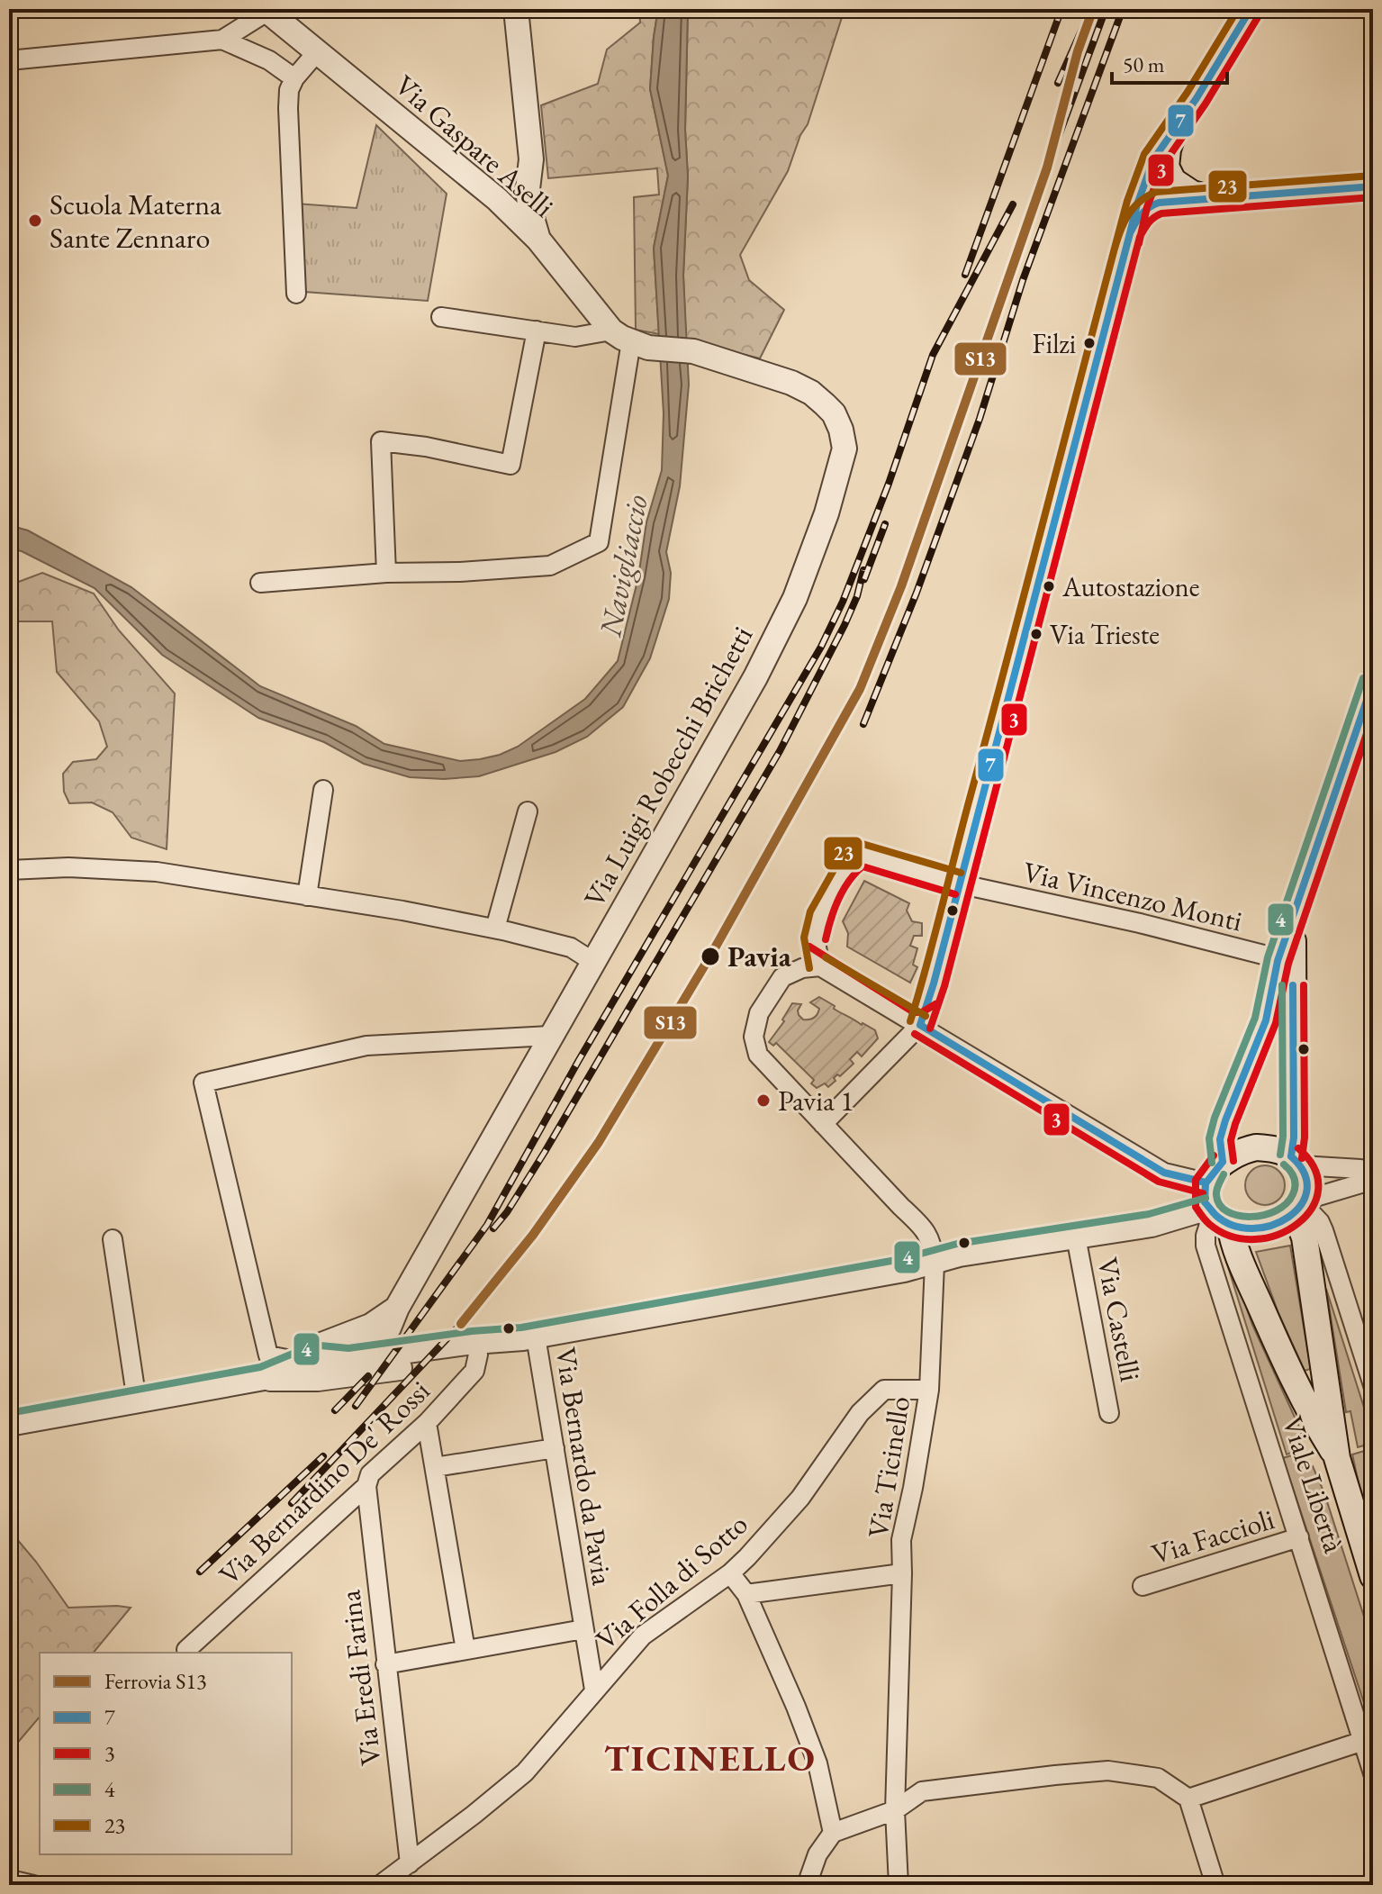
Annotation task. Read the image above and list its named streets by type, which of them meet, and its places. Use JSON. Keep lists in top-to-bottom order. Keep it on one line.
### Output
{"streets":{"main road":["Viale Libertà"],"street":["Via Gaspare Aselli","Via Luigi Robecchi Brichetti","Via Vincenzo Monti","Via Castelli","Via Bernardo da Pavia","Via Ticinello","Via Bernardino De' Rossi","Via Faccioli","Via Folla di Sotto","Via Eredi Farina"]},"crossings":[["Via Gaspare Aselli","Via Luigi Robecchi Brichetti"],["Via Vincenzo Monti","Via Ticinello"],["Via Bernardo da Pavia","Via Folla di Sotto"],["Via Ticinello","Via Folla di Sotto"],["Via Bernardino De' Rossi","Via Eredi Farina"],["Viale Libertà","Via Faccioli"],["Via Folla di Sotto","Via Eredi Farina"]],"districts":["TICINELLO"],"water":["Navigliaccio"],"places":["Scuola Materna Sante Zennaro","Filzi","Autostazione","Via Trieste","Pavia","Pavia 1"],"lines":["rail line S13","transit line 7","transit line 23","transit line 3","transit line 4"],"legend":["Ferrovia S13","7","3","4","23"],"scale_bar":"50 m"}
